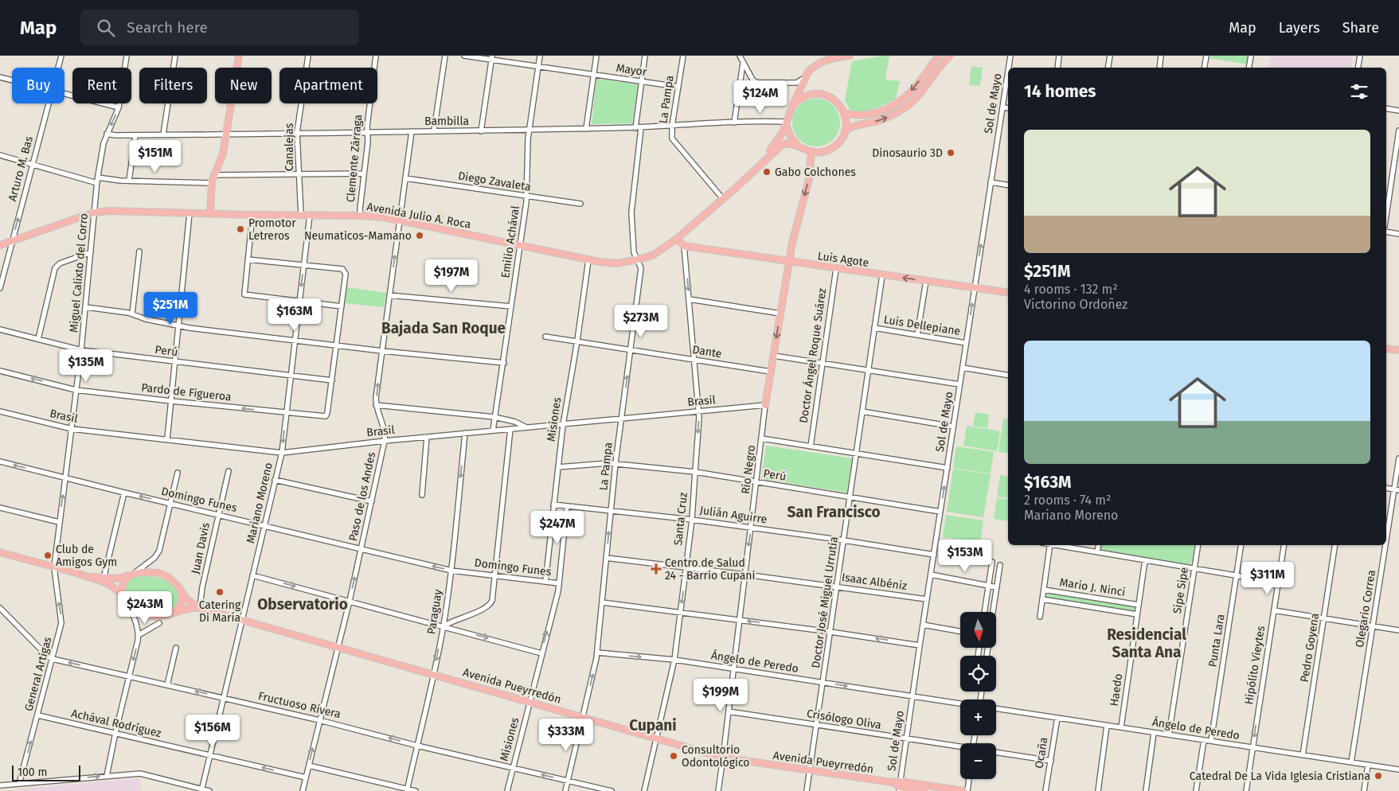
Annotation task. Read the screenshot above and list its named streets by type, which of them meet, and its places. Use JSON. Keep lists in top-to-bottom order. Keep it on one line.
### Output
{"streets":{"main road":["Avenida Julio A. Roca","Luis Agote","Río Negro","Avenida Pueyrredón"],"street":["Mayor","La Pampa","Sol de Mayo","Bambilla","Canalejas","Clemente Zárraga","Arturo M. Bas","Diego Zavaleta","Emilio Achával","Miguel Calixto del Corro","Luis Dellepiane","Perú","Dante","Doctor Ángel Roque Suárez","Pardo de Figueroa","Brasil","Misiones","Paso de los Andes","Domingo Funes","Mariano Moreno","Julián Aguirre","Santa Cruz","Juan Davis","Isaac Albéniz","Mario J. Ninci","Sipe Sipe","Doctor José Miguel Urrutia","Olegario Correa","Paraguay","Punta Lara","Pedro Goyena","Ángelo de Peredo","Hipólito Vieytes","General Artigas","Haedo","Fructuoso Rivera","Crisólogo Oliva","Achával Rodríguez","Ocaña"]},"crossings":[["Mayor","La Pampa"],["Mayor","Emilio Achával"],["La Pampa","Bambilla"],["La Pampa","Avenida Julio A. Roca"],["La Pampa","Perú"],["La Pampa","Dante"],["La Pampa","Brasil"],["La Pampa","Julián Aguirre"],["La Pampa","Isaac Albéniz"],["La Pampa","Ángelo de Peredo"],["La Pampa","Avenida Pueyrredón"],["La Pampa","Fructuoso Rivera"],["Sol de Mayo","Luis Agote"],["Sol de Mayo","Luis Dellepiane"],["Sol de Mayo","Perú"],["Sol de Mayo","Julián Aguirre"],["Sol de Mayo","Isaac Albéniz"],["Sol de Mayo","Ángelo de Peredo"],["Sol de Mayo","Avenida Pueyrredón"],["Sol de Mayo","Crisólogo Oliva"],["Bambilla","Canalejas"],["Bambilla","Clemente Zárraga"],["Bambilla","Avenida Julio A. Roca"],["Bambilla","Emilio Achával"],["Bambilla","Miguel Calixto del Corro"],["Bambilla","Río Negro"],["Bambilla","Paso de los Andes"],["Canalejas","Avenida Julio A. Roca"],["Clemente Zárraga","Avenida Julio A. Roca"],["Arturo M. Bas","Avenida Julio A. Roca"],["Diego Zavaleta","Emilio Achával"],["Diego Zavaleta","Paso de los Andes"],["Avenida Julio A. Roca","Emilio Achával"],["Avenida Julio A. Roca","Miguel Calixto del Corro"],["Avenida Julio A. Roca","Misiones"],["Avenida Julio A. Roca","Río Negro"],["Avenida Julio A. Roca","Paso de los Andes"],["Avenida Julio A. Roca","Mariano Moreno"],["Emilio Achával","Brasil"],["Luis Agote","Doctor Ángel Roque Suárez"],["Luis Agote","Río Negro"],["Luis Agote","Santa Cruz"],["Luis Agote","Doctor José Miguel Urrutia"],["Miguel Calixto del Corro","Perú"],["Miguel Calixto del Corro","Pardo de Figueroa"],["Miguel Calixto del Corro","Brasil"],["Miguel Calixto del Corro","Domingo Funes"],["Miguel Calixto del Corro","General Artigas"],["Miguel Calixto del Corro","Avenida Pueyrredón"],["Luis Dellepiane","Doctor José Miguel Urrutia"],["Perú","Pardo de Figueroa"],["Perú","Misiones"],["Perú","Río Negro"],["Perú","Mariano Moreno"],["Perú","Santa Cruz"],["Perú","Doctor José Miguel Urrutia"],["Dante","Misiones"],["Dante","Río Negro"],["Dante","Santa Cruz"],["Pardo de Figueroa","Mariano Moreno"],["Brasil","Misiones"],["Brasil","Río Negro"],["Brasil","Paso de los Andes"],["Brasil","Mariano Moreno"],["Brasil","Santa Cruz"],["Brasil","Paraguay"],["Misiones","Domingo Funes"],["Misiones","Julián Aguirre"],["Misiones","Avenida Pueyrredón"],["Misiones","Fructuoso Rivera"],["Río Negro","Julián Aguirre"],["Río Negro","Isaac Albéniz"],["Río Negro","Ángelo de Peredo"],["Río Negro","Avenida Pueyrredón"],["Río Negro","Crisólogo Oliva"],["Paso de los Andes","Domingo Funes"],["Paso de los Andes","Avenida Pueyrredón"],["Paso de los Andes","Fructuoso Rivera"],["Paso de los Andes","Achával Rodríguez"],["Domingo Funes","Mariano Moreno"],["Domingo Funes","Juan Davis"],["Domingo Funes","Paraguay"],["Mariano Moreno","Avenida Pueyrredón"],["Mariano Moreno","Fructuoso Rivera"],["Mariano Moreno","Achával Rodríguez"],["Julián Aguirre","Santa Cruz"],["Julián Aguirre","Doctor José Miguel Urrutia"],["Santa Cruz","Isaac Albéniz"],["Santa Cruz","Ángelo de Peredo"],["Santa Cruz","Avenida Pueyrredón"],["Juan Davis","Avenida Pueyrredón"],["Isaac Albéniz","Doctor José Miguel Urrutia"],["Mario J. Ninci","Haedo"],["Sipe Sipe","Ángelo de Peredo"],["Doctor José Miguel Urrutia","Ángelo de Peredo"],["Doctor José Miguel Urrutia","Avenida Pueyrredón"],["Doctor José Miguel Urrutia","Crisólogo Oliva"],["Olegario Correa","Ángelo de Peredo"],["Paraguay","Avenida Pueyrredón"],["Paraguay","Fructuoso Rivera"],["Punta Lara","Ángelo de Peredo"],["Pedro Goyena","Ángelo de Peredo"],["Ángelo de Peredo","Hipólito Vieytes"],["Ángelo de Peredo","Haedo"],["Ángelo de Peredo","Ocaña"],["General Artigas","Avenida Pueyrredón"],["General Artigas","Fructuoso Rivera"],["General Artigas","Achával Rodríguez"]],"one_way":["Arturo M. Bas","Pardo de Figueroa","Domingo Funes","Hipólito Vieytes","General Artigas","Fructuoso Rivera","Achával Rodríguez"],"districts":["Bajada San Roque","San Francisco","Observatorio","Residencial Santa Ana","Cupani"],"places":{"other":["Dinosaurio 3D","Gabo Colchones","Promotor Letreros","Neumaticos-Mamano","Club de Amigos Gym","Catering Di María","Consultorio Odontológico","Catedral De La Vida Iglesia Cristiana"],"health":["Centro de Salud 24 - Barrio Cupani"]},"scale_bar":"100 m","north":"bottom","page":{"header":"Map","search":"Search here","nav":["Map","Layers","Share"],"chip":["Buy","Rent","Filters","New","Apartment"],"heading":"14 homes","price":["$124M","$151M","$197M","$251M","$163M","$273M","$135M","$247M","$153M","$311M","$243M","$199M","$156M","$333M"],"list":[{"name":"$251M","note":"4 rooms · 132 m² · Victorino Ordoñez"},{"name":"$163M","note":"2 rooms · 74 m² · Mariano Moreno"}],"map_buttons":["+","−"],"scale":"100 m"}}
